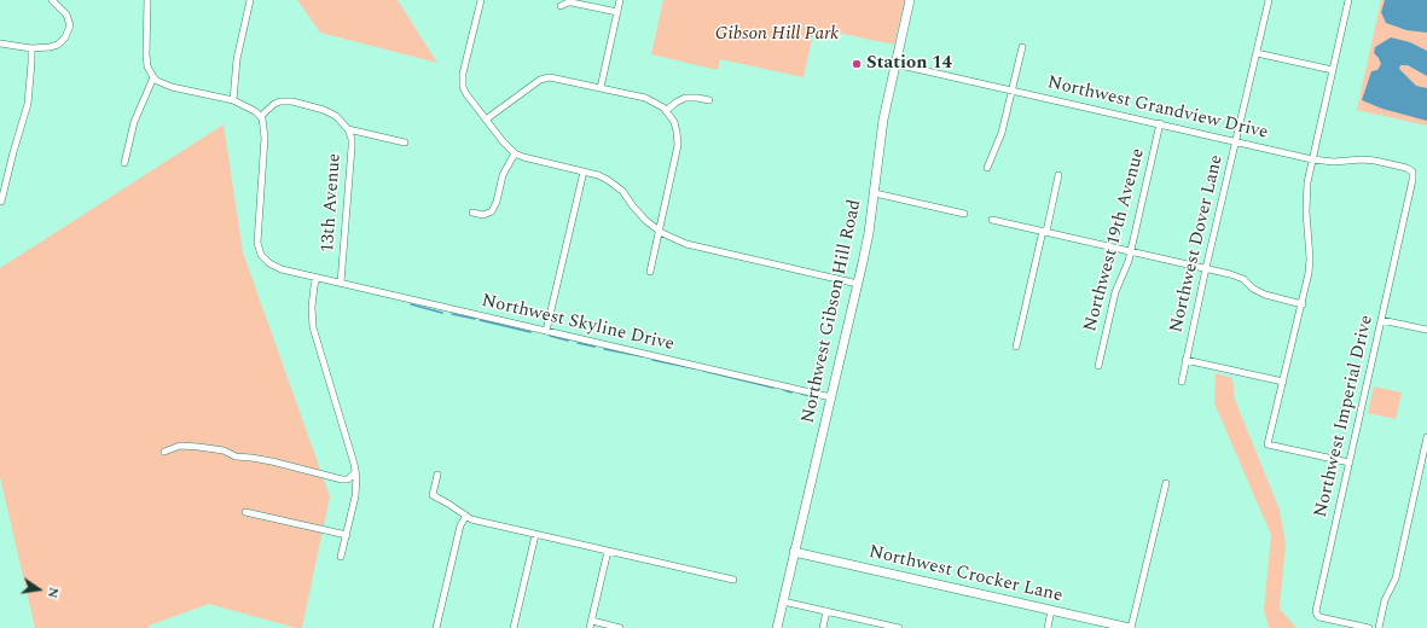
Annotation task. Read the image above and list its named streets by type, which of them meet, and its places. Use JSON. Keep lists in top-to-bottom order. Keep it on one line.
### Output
{"streets":{"main road":["Northwest Gibson Hill Road","Northwest Crocker Lane"],"street":["Northwest Grandview Drive","13th Avenue","Northwest 19th Avenue","Northwest Dover Lane","Northwest Skyline Drive","Northwest Imperial Drive"]},"crossings":[["Northwest Grandview Drive","Northwest 19th Avenue"],["Northwest Grandview Drive","Northwest Dover Lane"],["Northwest Grandview Drive","Northwest Gibson Hill Road"],["Northwest Grandview Drive","Northwest Imperial Drive"],["13th Avenue","Northwest Skyline Drive"],["Northwest Gibson Hill Road","Northwest Skyline Drive"],["Northwest Gibson Hill Road","Northwest Crocker Lane"]],"parks":["Gibson Hill Park"],"places":["Station 14"],"north":"right"}
